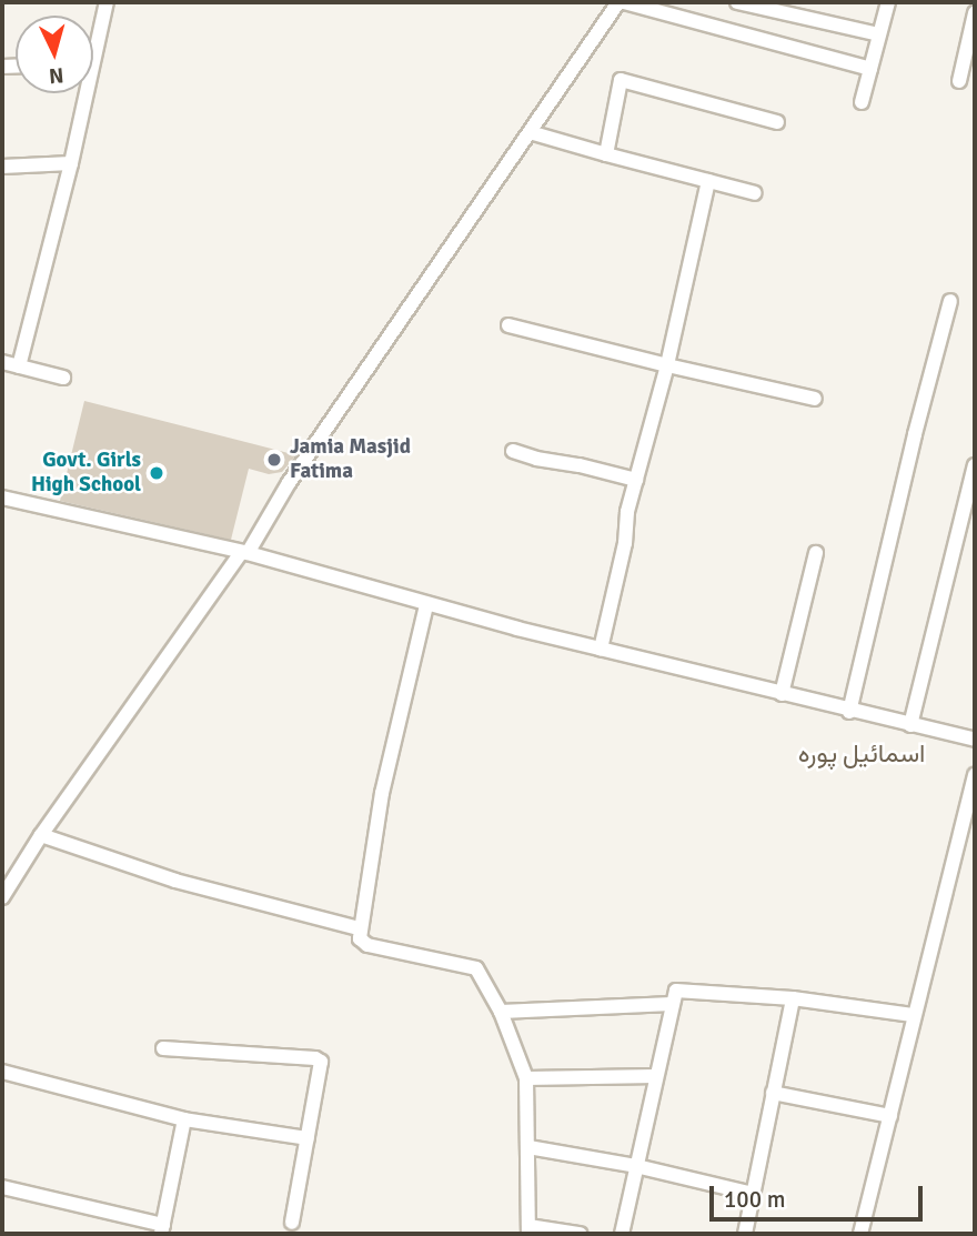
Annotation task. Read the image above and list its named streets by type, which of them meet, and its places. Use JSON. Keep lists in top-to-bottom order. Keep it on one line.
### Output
{"districts":["اسمائیل پورہ"],"places":["Jamia Masjid Fatima","Govt. Girls High School"],"scale_bar":"100 m","north":"bottom"}
